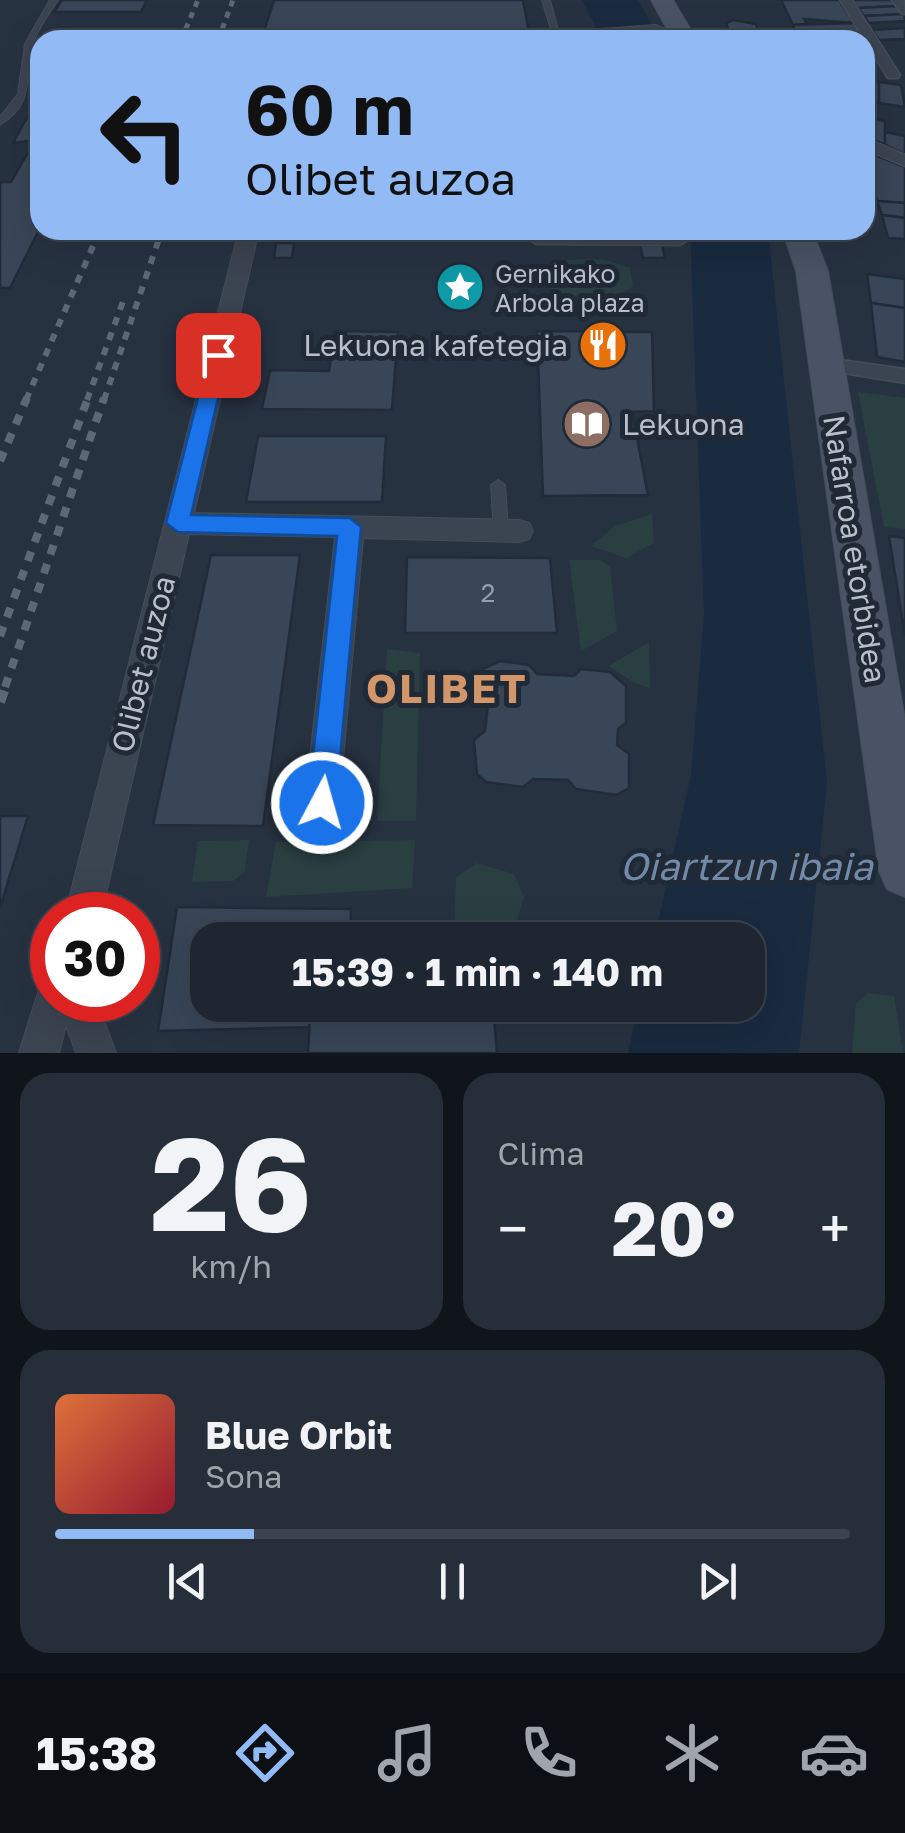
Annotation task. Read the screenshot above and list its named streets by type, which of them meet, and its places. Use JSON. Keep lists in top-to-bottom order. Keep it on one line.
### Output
{"streets":{"main road":["Nafarroa etorbidea"],"street":["Olibet auzoa"]},"districts":["OLIBET"],"water":["Oiartzun ibaia"],"places":{"place":["Gernikako Arbola plaza"],"restaurant":["Lekuona kafetegia"],"library":["Lekuona"]},"house_numbers":["2"],"page":{"turn":["60 m","Olibet auzoa"],"limit":"30","trip":"15:39 · 1 min · 140 m","tile":[["26","km/h"],"Clima"],"heat":["−","20°","+"],"song":["Blue Orbit","Sona"],"tabs":"15:38"}}
